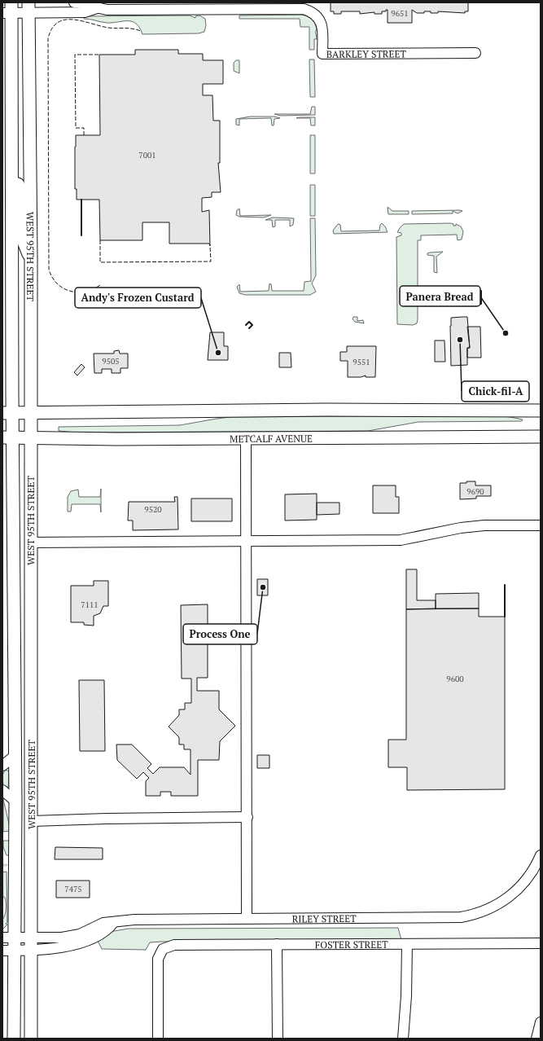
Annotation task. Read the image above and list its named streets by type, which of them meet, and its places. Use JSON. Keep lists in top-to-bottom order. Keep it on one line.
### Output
{"streets":{"main road":["WEST 95TH STREET","METCALF AVENUE"],"street":["BARKLEY STREET","RILEY STREET","FOSTER STREET"]},"crossings":[["BARKLEY STREET","WEST 95TH STREET"],["WEST 95TH STREET","METCALF AVENUE"],["WEST 95TH STREET","RILEY STREET"]],"places":["Panera Bread","Chick-fil-A","Andy's Frozen Custard","Process One"],"house_numbers":["9651","7001","9505","9551","9690","9520","7111","9600","7475"]}
